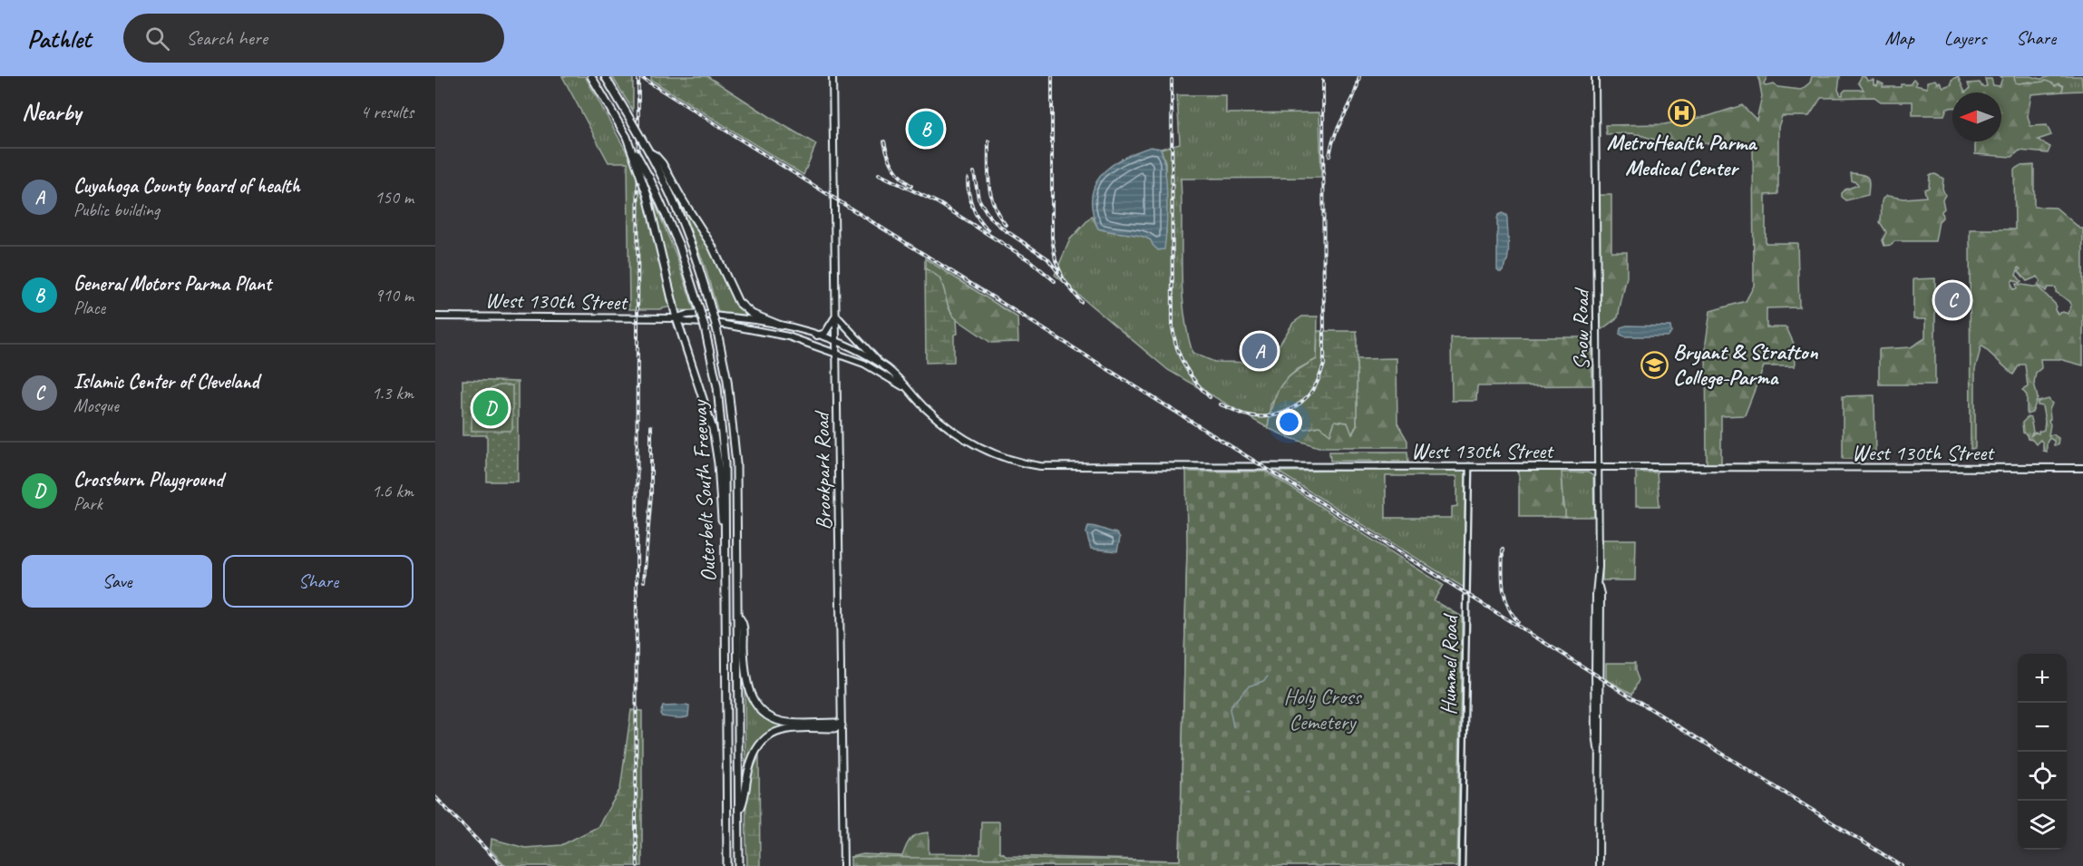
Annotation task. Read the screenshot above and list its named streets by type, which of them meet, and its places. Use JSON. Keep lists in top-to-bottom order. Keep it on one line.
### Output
{"streets":{"highway":["Outerbelt South Freeway"],"main road":["West 130th Street","Snow Road","Brookpark Road"],"street":["Hummel Road"]},"crossings":[["West 130th Street","Snow Road"],["West 130th Street","Brookpark Road"],["West 130th Street","Hummel Road"]],"parks":["Holy Cross Cemetery"],"places":{"hospital":["MetroHealth Parma Medical Center"],"school or university":["Bryant & Stratton College-Parma"]},"north":"left","page":{"header":"Pathlet","search":"Search here","nav":["Map","Layers","Share"],"heading":["Nearby","4 results"],"pins":["B","C","A","D"],"list":[{"mark":"A","name":"Cuyahoga County board of health","note":"Public building","value":"150 m"},{"mark":"B","name":"General Motors Parma Plant","note":"Place","value":"910 m"},{"mark":"C","name":"Islamic Center of Cleveland","note":"Mosque","value":"1.3 km"},{"mark":"D","name":"Crossburn Playground","note":"Park","value":"1.6 km"}],"buttons":["Save","Share"],"map_buttons":["+","−"]}}
